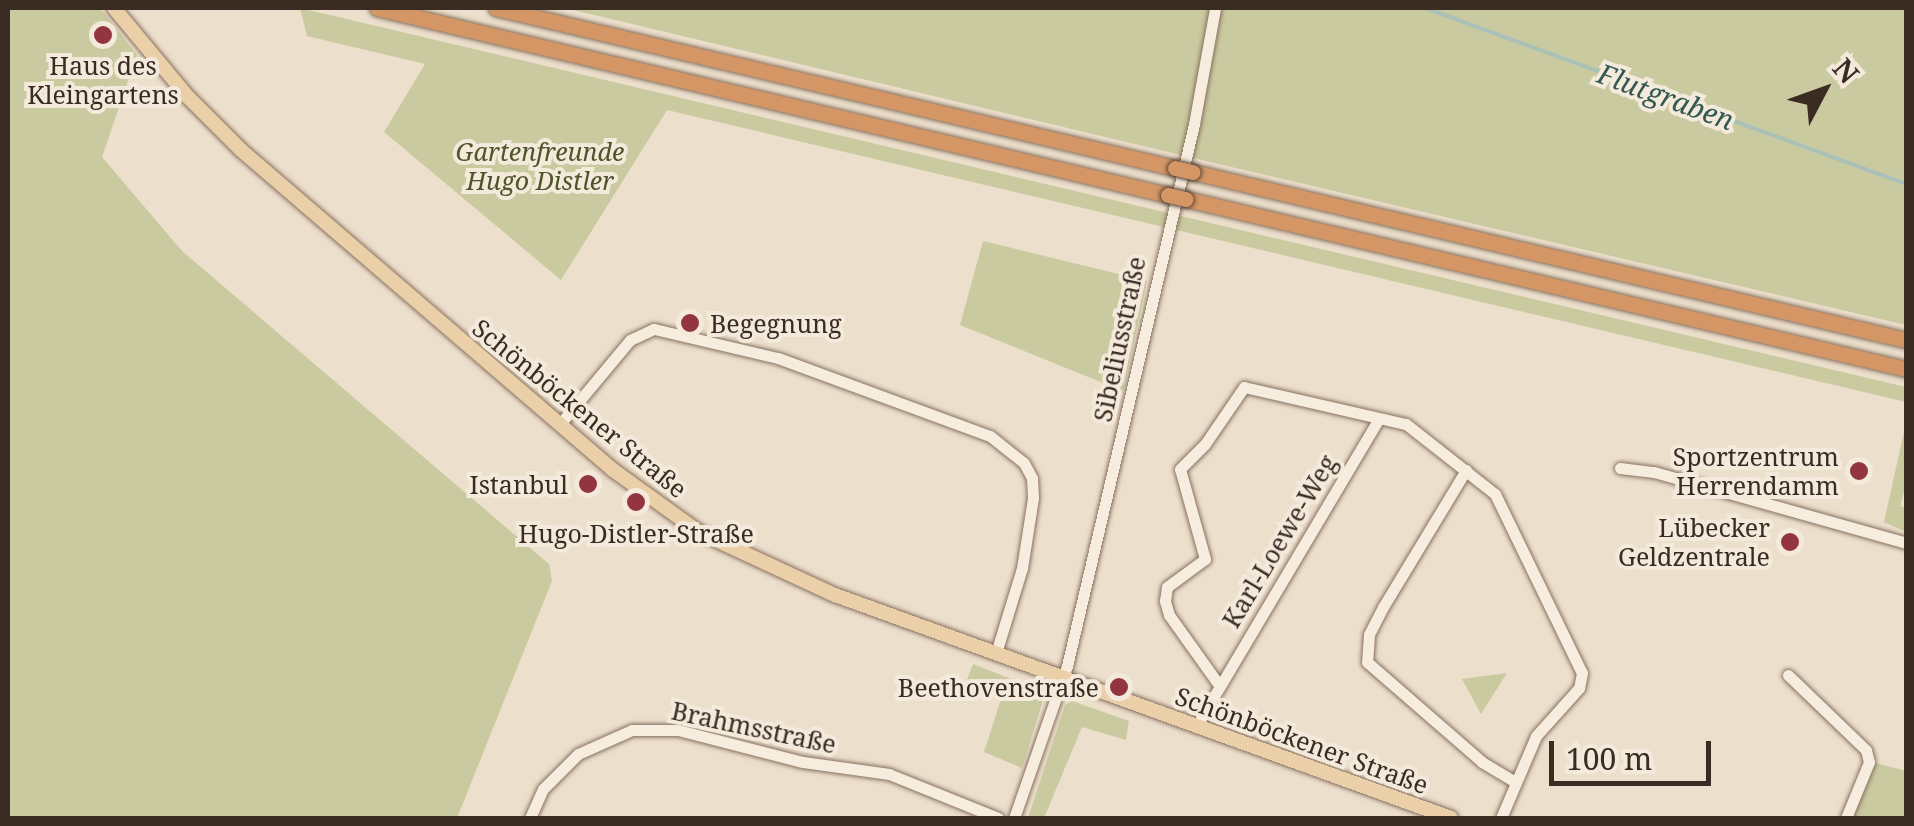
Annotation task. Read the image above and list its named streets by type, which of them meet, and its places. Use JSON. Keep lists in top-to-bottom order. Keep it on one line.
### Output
{"streets":{"main road":["Schönböckener Straße"],"street":["Sibeliusstraße","Karl-Loewe-Weg","Brahmsstraße"]},"crossings":[["Sibeliusstraße","Schönböckener Straße"],["Schönböckener Straße","Karl-Loewe-Weg"]],"water":["Flutgraben"],"parks":["Gartenfreunde Hugo Distler"],"places":["Haus des Kleingartens","Begegnung","Sportzentrum Herrendamm","Istanbul","Hugo-Distler-Straße","Lübecker Geldzentrale","Beethovenstraße"],"scale_bar":"100 m","north":"top right"}
